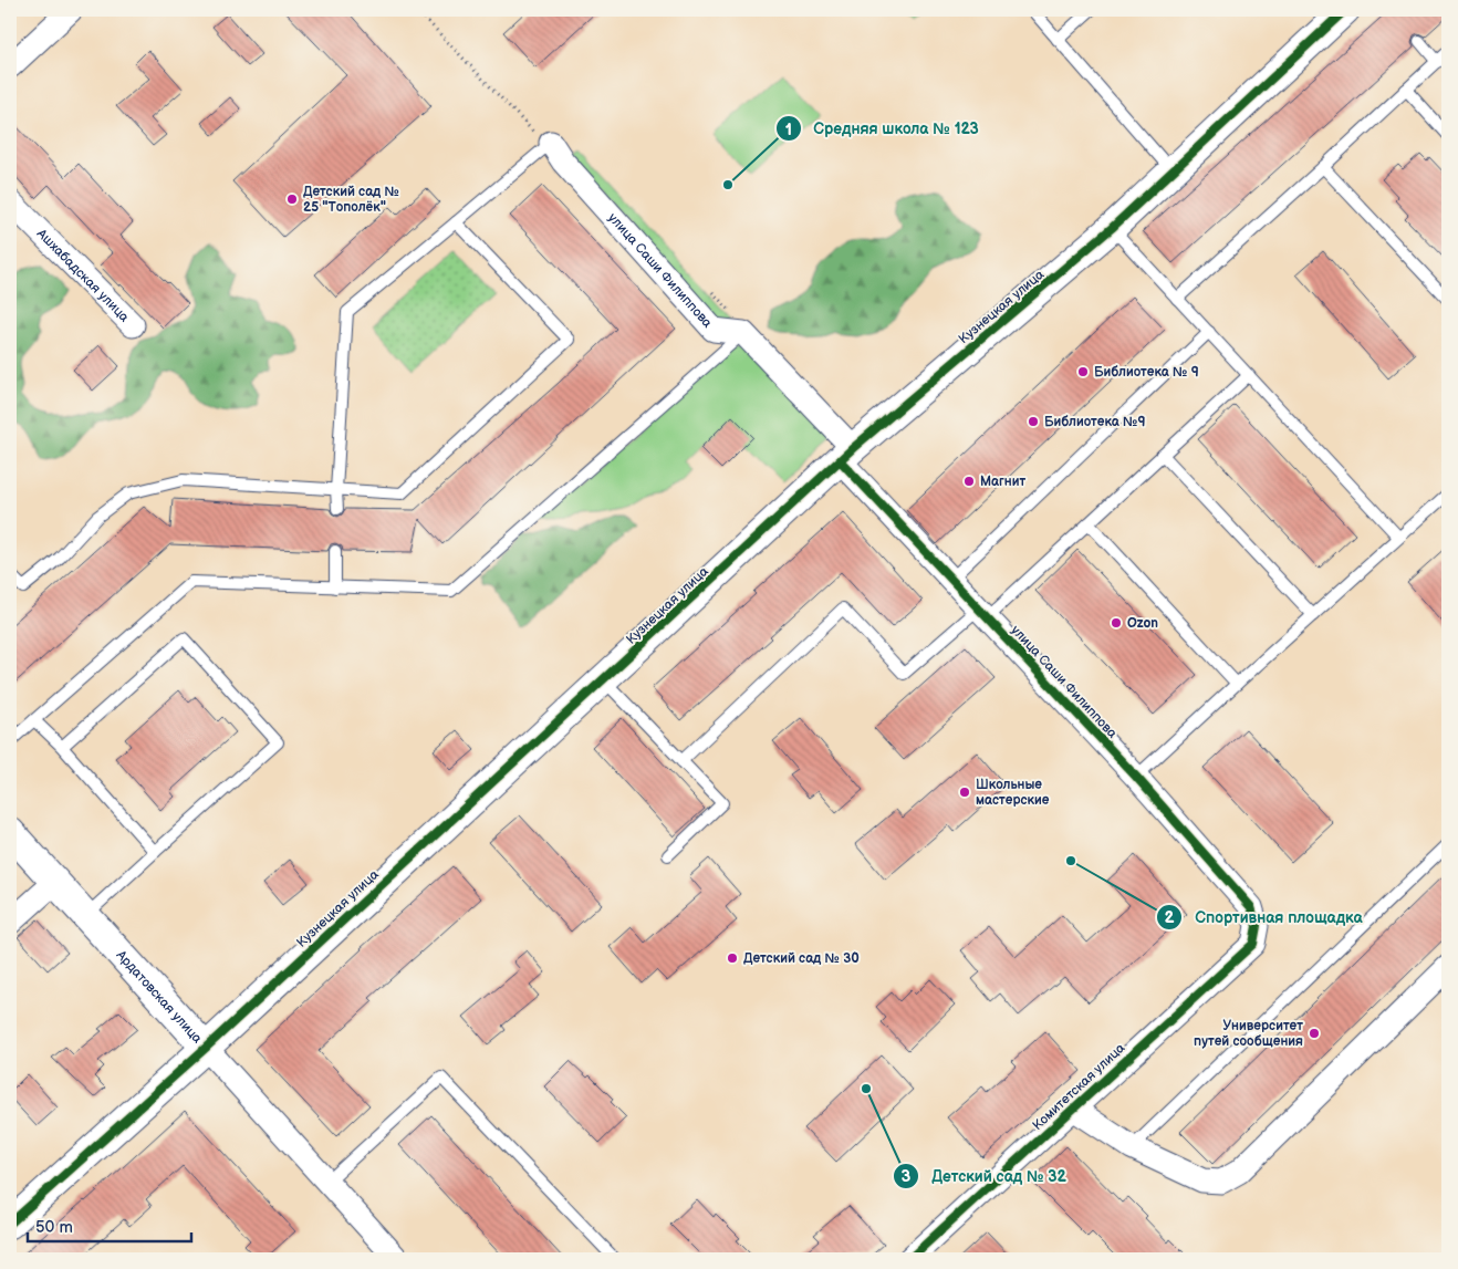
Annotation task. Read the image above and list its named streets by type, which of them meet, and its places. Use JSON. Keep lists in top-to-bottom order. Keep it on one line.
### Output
{"streets":{"street":["улица Саши Филиппова","Ашхабадская улица","Кузнецкая улица","Ардатовская улица","Комитетская улица"]},"crossings":[["улица Саши Филиппова","Кузнецкая улица"],["улица Саши Филиппова","Комитетская улица"],["Кузнецкая улица","Ардатовская улица"]],"places":["Средняя школа № 123","Детский сад № 25 \"Тополёк\"","Библиотека № 9","Библиотека №9","Магнит","Ozon","Школьные мастерские","Спортивная площадка","Детский сад № 30","Университет путей сообщения","Детский сад № 32"],"scale_bar":"50 m"}
